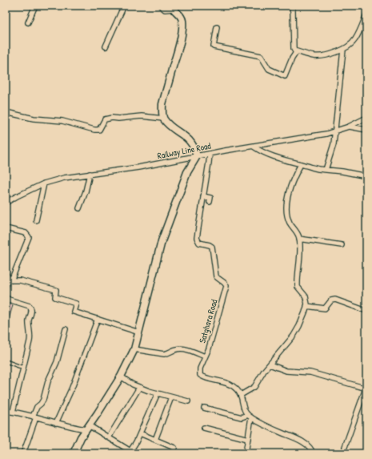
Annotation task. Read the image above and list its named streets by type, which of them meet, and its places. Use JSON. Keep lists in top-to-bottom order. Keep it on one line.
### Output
{"streets":{"street":["Railway Line Road","Satghara Road"]},"crossings":[["Railway Line Road","Satghara Road"]]}
